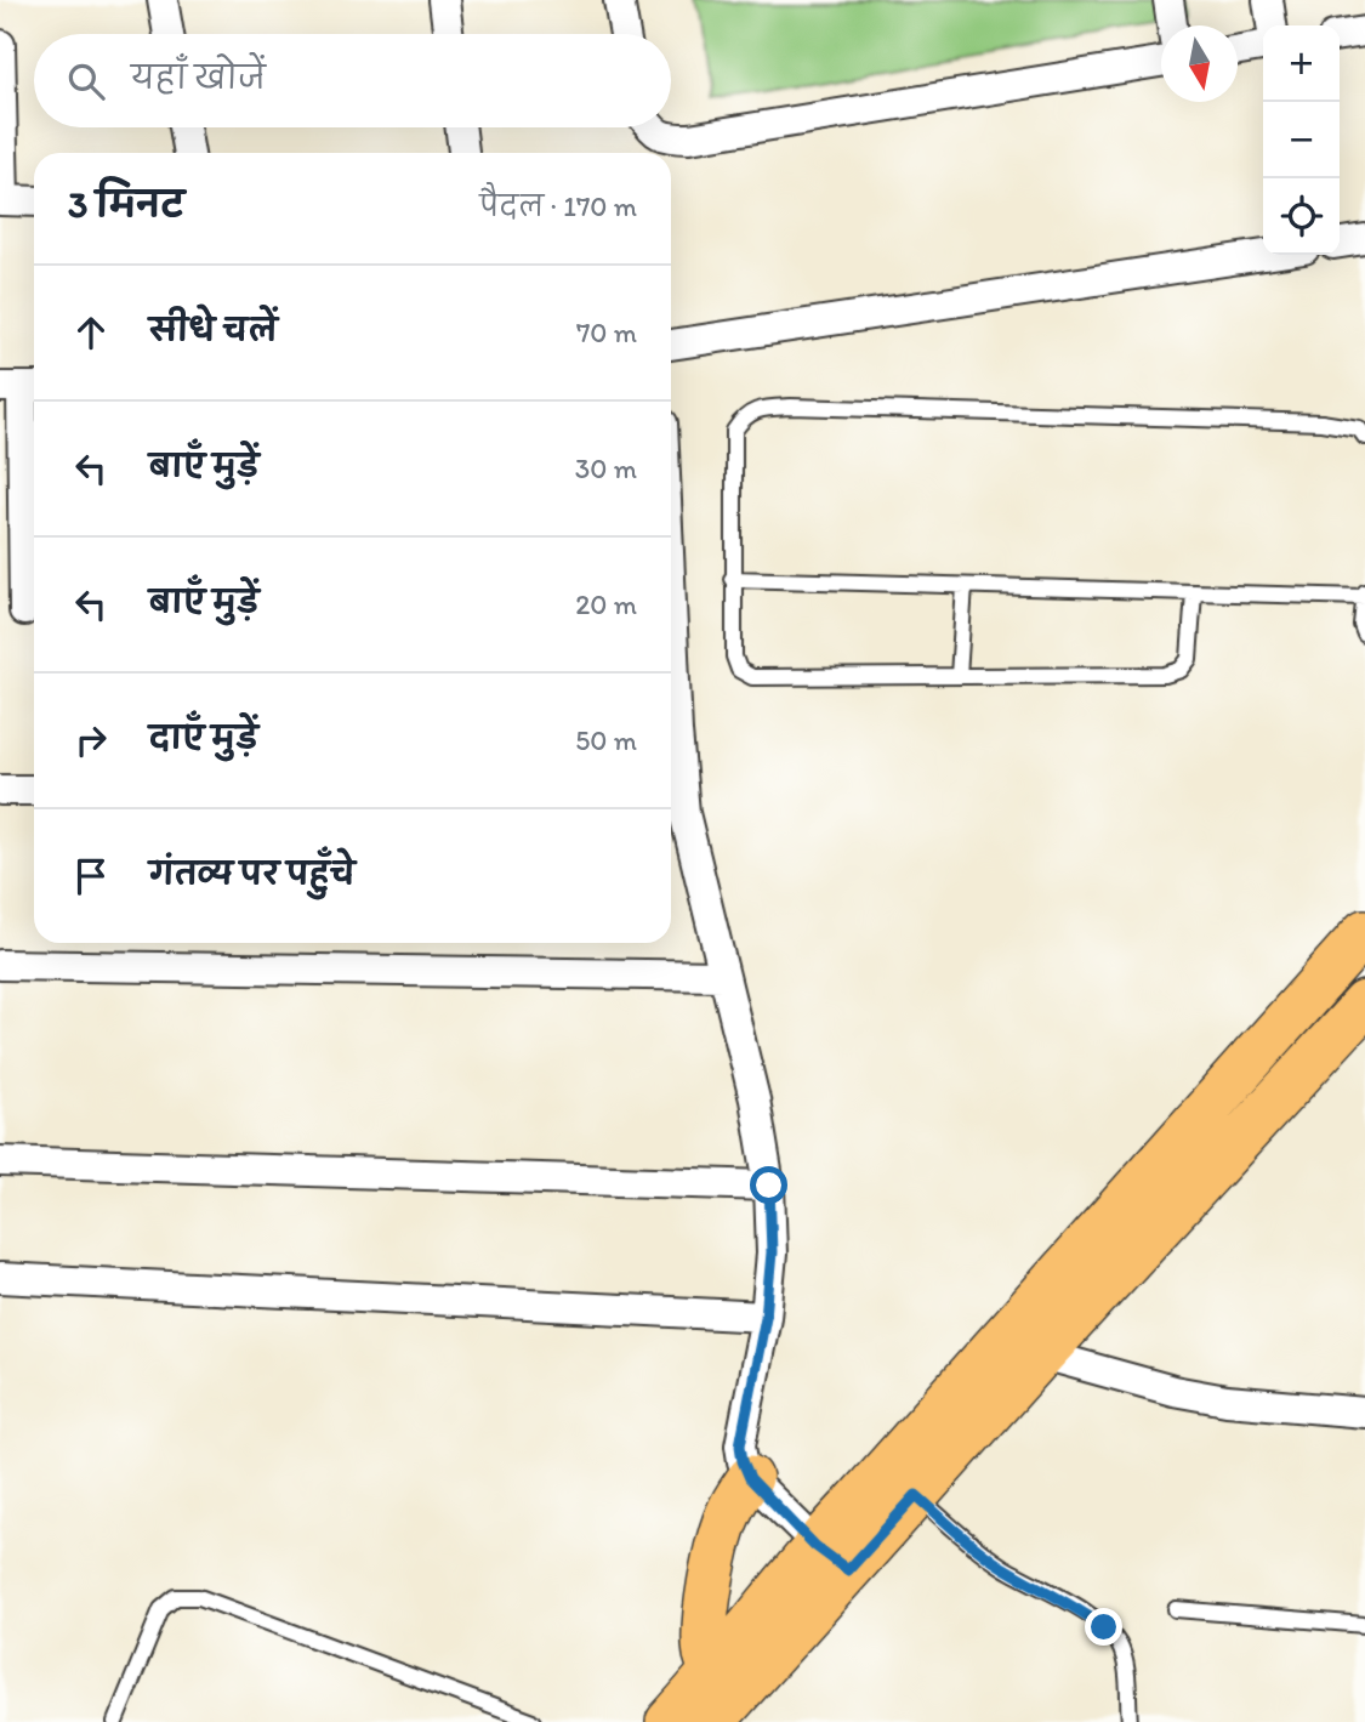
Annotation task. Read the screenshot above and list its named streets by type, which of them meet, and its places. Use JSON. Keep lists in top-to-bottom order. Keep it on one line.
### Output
{"north":"bottom","page":{"map_buttons":["+","−"],"search":"यहाँ खोजें","heading":["3 मिनट","पैदल · 170 m"],"list":[["सीधे चलें","70 m"],["बाएँ मुड़ें","30 m"],["बाएँ मुड़ें","20 m"],["दाएँ मुड़ें","50 m"],"गंतव्य पर पहुँचे"]}}
